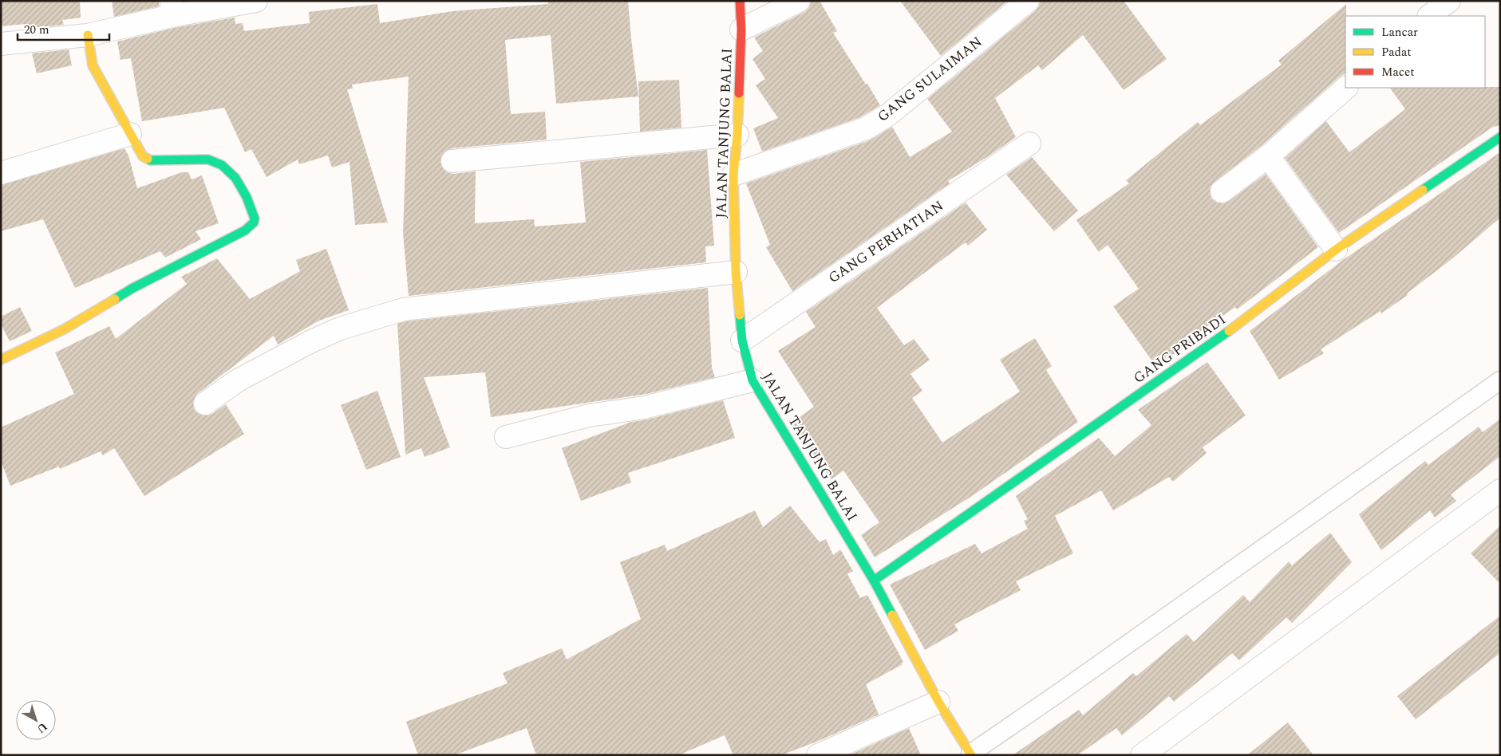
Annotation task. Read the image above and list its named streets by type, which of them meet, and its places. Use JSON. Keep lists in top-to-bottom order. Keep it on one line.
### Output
{"streets":{"street":["GANG SULAIMAN","JALAN TANJUNG BALAI","GANG PERHATIAN","GANG PRIBADI"]},"crossings":[["GANG SULAIMAN","JALAN TANJUNG BALAI"],["JALAN TANJUNG BALAI","GANG PERHATIAN"],["JALAN TANJUNG BALAI","GANG PRIBADI"]],"legend":["Lancar","Padat","Macet"],"scale_bar":"20 m","north":"bottom right"}
